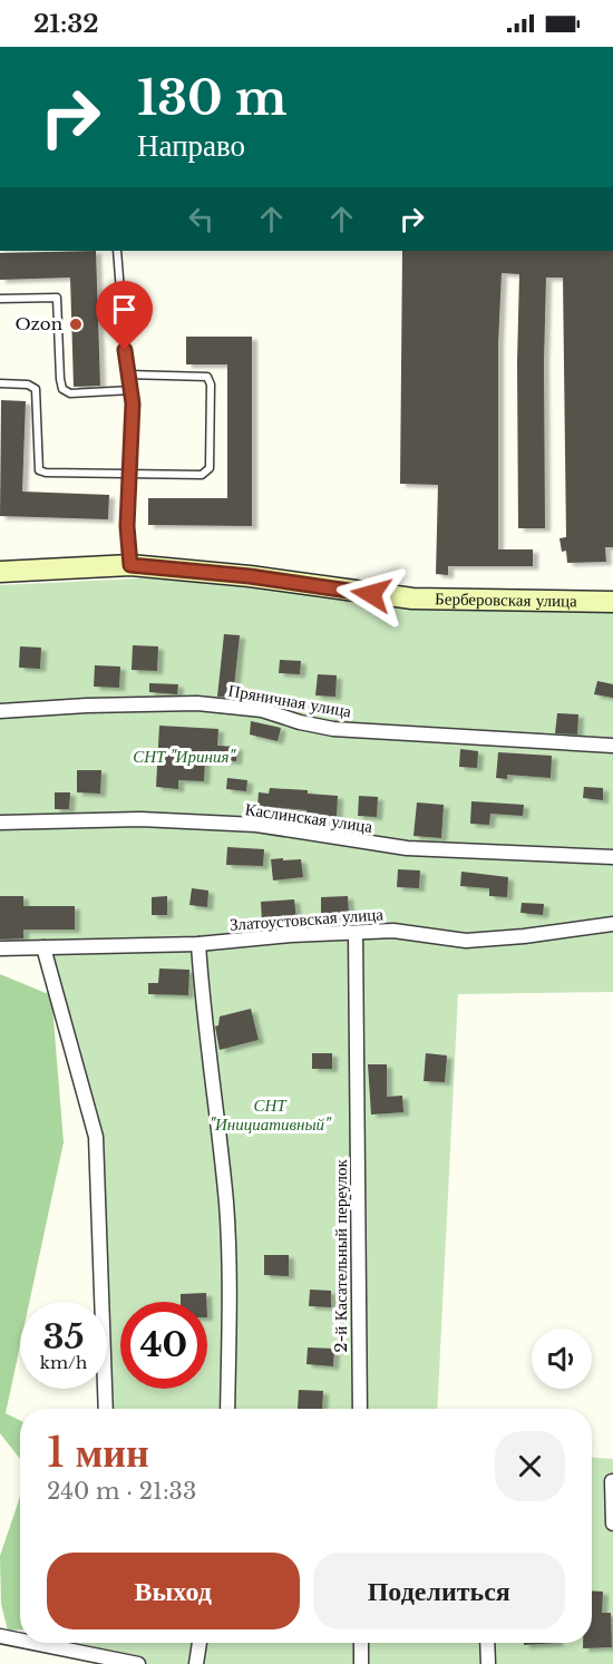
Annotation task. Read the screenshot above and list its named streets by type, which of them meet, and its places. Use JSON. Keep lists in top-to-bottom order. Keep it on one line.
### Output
{"streets":{"street":["Берберовская улица","Пряничная улица","Каслинская улица","Златоустовская улица","2-й Касательный переулок"]},"crossings":[["Златоустовская улица","2-й Касательный переулок"]],"parks":["СНТ \"Ириния\"","СНТ \"Инициативный\""],"places":["Ozon"],"page":{"status":"21:32","turn":["130 m","Направо"],"speed":"35 km/h","limit":"40","heading":["1 мин","240 m · 21:33"],"buttons":["Выход","Поделиться"]}}
